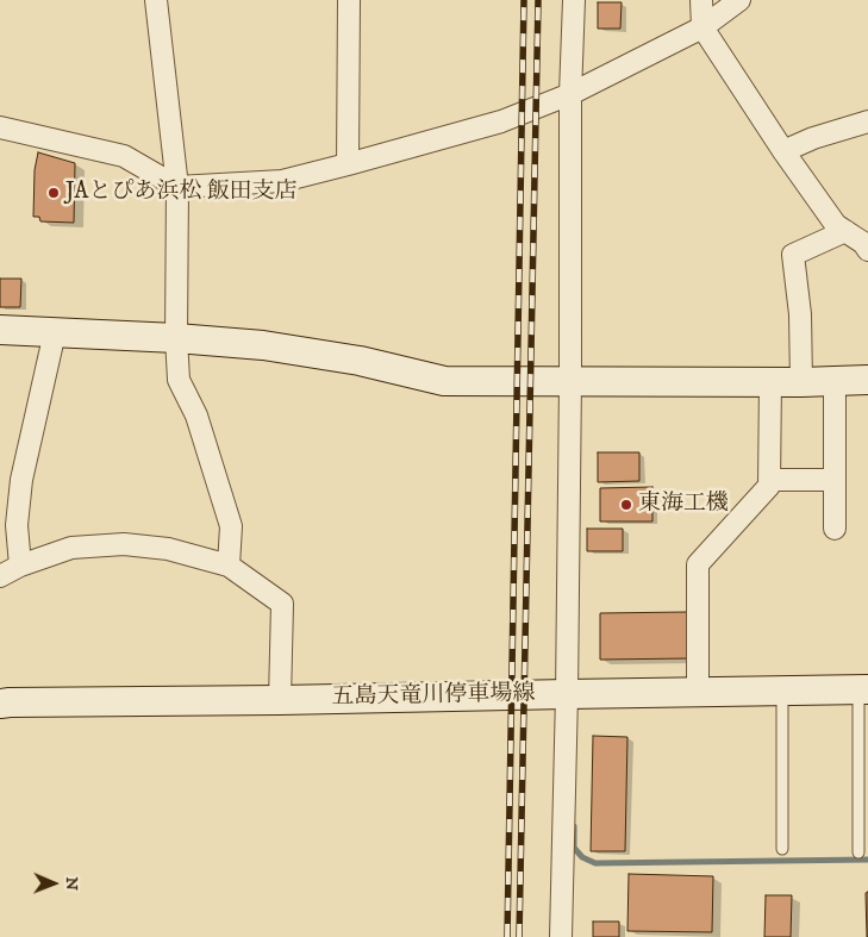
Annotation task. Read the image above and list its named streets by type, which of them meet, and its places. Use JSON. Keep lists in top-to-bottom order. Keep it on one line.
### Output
{"streets":{"street":["五島天竜川停車場線"]},"places":["JAとぴあ浜松 飯田支店","東海工機"],"north":"right"}
